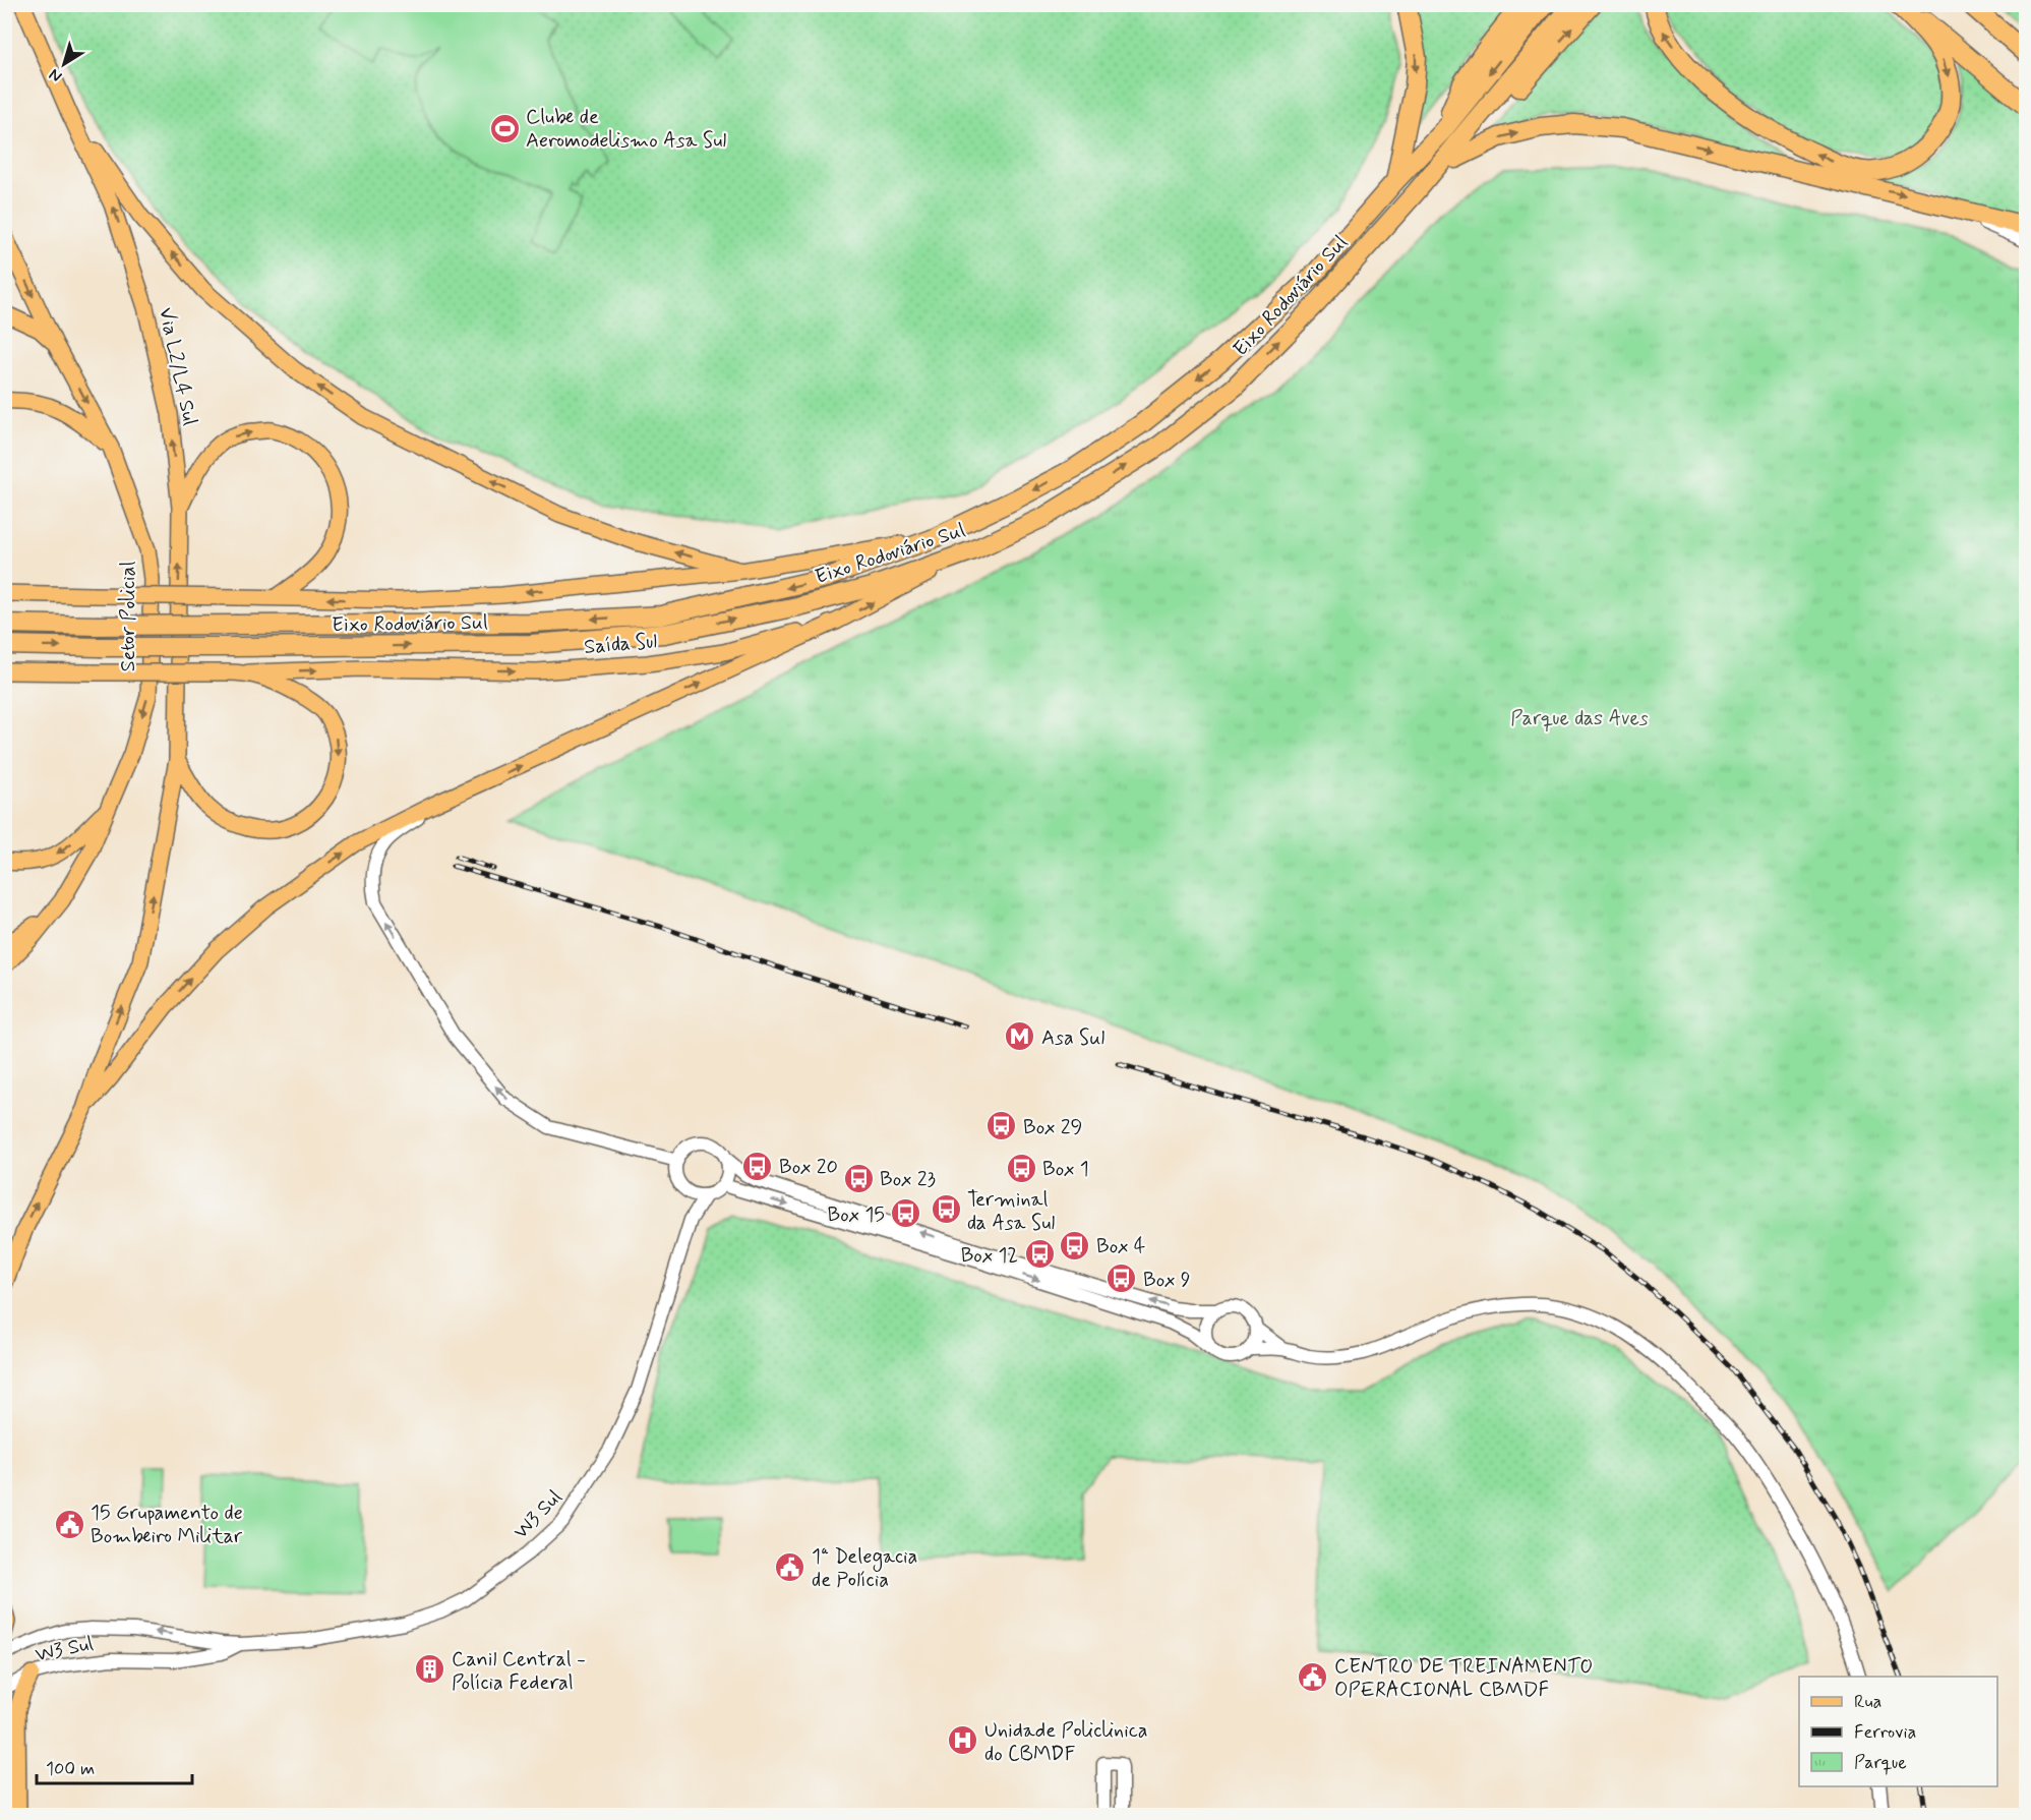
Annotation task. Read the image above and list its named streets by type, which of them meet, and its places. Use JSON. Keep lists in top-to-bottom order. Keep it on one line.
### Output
{"streets":{"highway":["Eixo Rodoviário Sul"],"main road":["Via L2/L4 Sul","Setor Policial","Saída Sul"],"street":["W3 Sul"]},"crossings":[["Eixo Rodoviário Sul","Saída Sul"]],"one_way":["Via L2/L4 Sul","Setor Policial"],"parks":["Parque das Aves"],"places":{"sports":["Clube de Aeromodelismo Asa Sul"],"metro station":["Asa Sul"],"bus stop":["Box 29","Box 20","Box 1","Box 23","Terminal da Asa Sul","Box 15","Box 4","Box 12","Box 9"],"public building":["15 Grupamento de Bombeiro Militar","1ª Delegacia de Polícia","CENTRO DE TREINAMENTO OPERACIONAL CBMDF"],"building":["Canil Central - Polícia Federal"],"hospital":["Unidade Policlinica do CBMDF"]},"legend":["Rua","Ferrovia","Parque"],"scale_bar":"100 m","north":"bottom left"}
